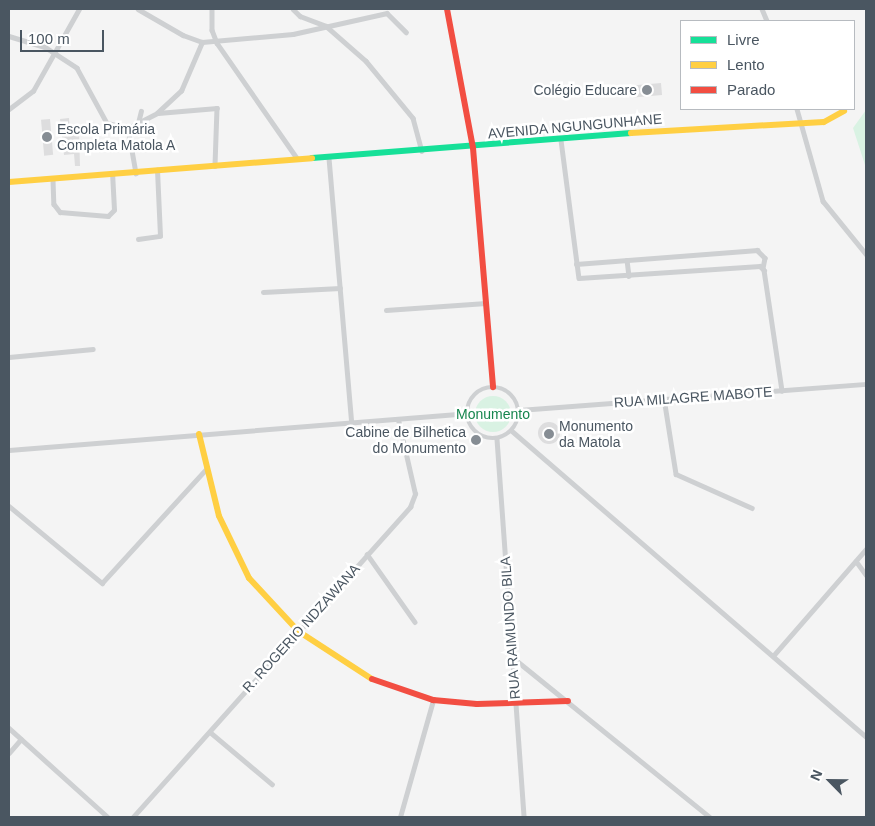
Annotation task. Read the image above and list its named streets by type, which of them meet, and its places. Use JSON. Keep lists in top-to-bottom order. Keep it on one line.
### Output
{"streets":{"street":["AVENIDA NGUNGUNHANE","RUA MILAGRE MABOTE","R. ROGERIO NDZAWANA","RUA RAIMUNDO BILA"]},"crossings":[["RUA MILAGRE MABOTE","RUA RAIMUNDO BILA"]],"parks":["Monumento"],"places":["Colégio Educare","Escola Primária Completa Matola A","Monumento da Matola","Cabine de Bilhetica do Monumento"],"legend":["Livre","Lento","Parado"],"scale_bar":"100 m","north":"top left"}
